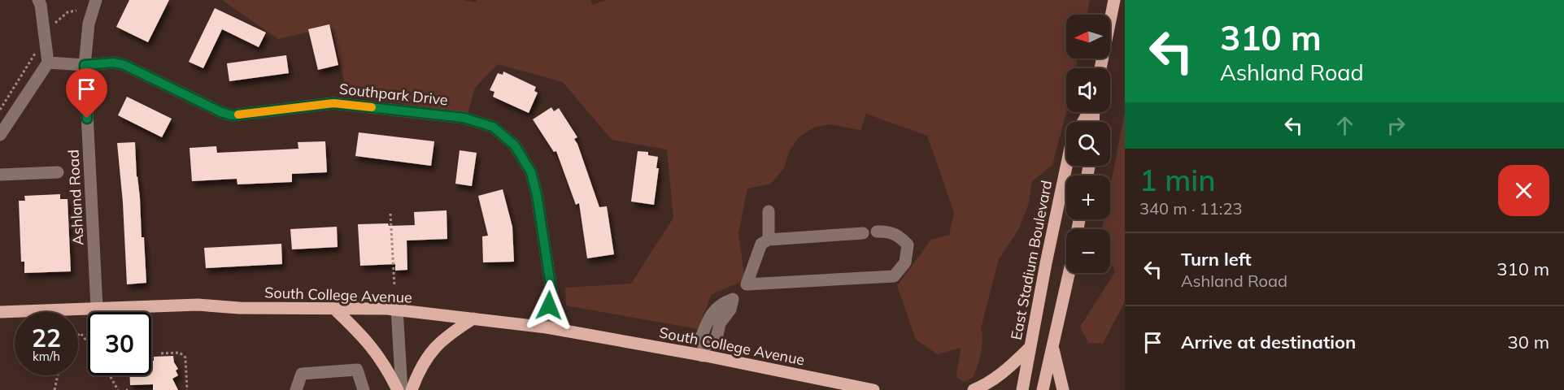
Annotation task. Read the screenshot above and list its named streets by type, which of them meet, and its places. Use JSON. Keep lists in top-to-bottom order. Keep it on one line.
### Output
{"streets":{"main road":["East Stadium Boulevard","South College Avenue"],"street":["Southpark Drive","Ashland Road"]},"crossings":[["Southpark Drive","Ashland Road"],["Southpark Drive","South College Avenue"],["Ashland Road","South College Avenue"]],"north":"left","page":{"turn":["310 m","Ashland Road"],"map_buttons":["+","−"],"heading":["1 min","340 m · 11:23"],"list":[{"name":"Turn left","note":"Ashland Road","value":"310 m"},{"name":"Arrive at destination","value":"30 m"}],"speed":"22 km/h","limit":"30"}}
